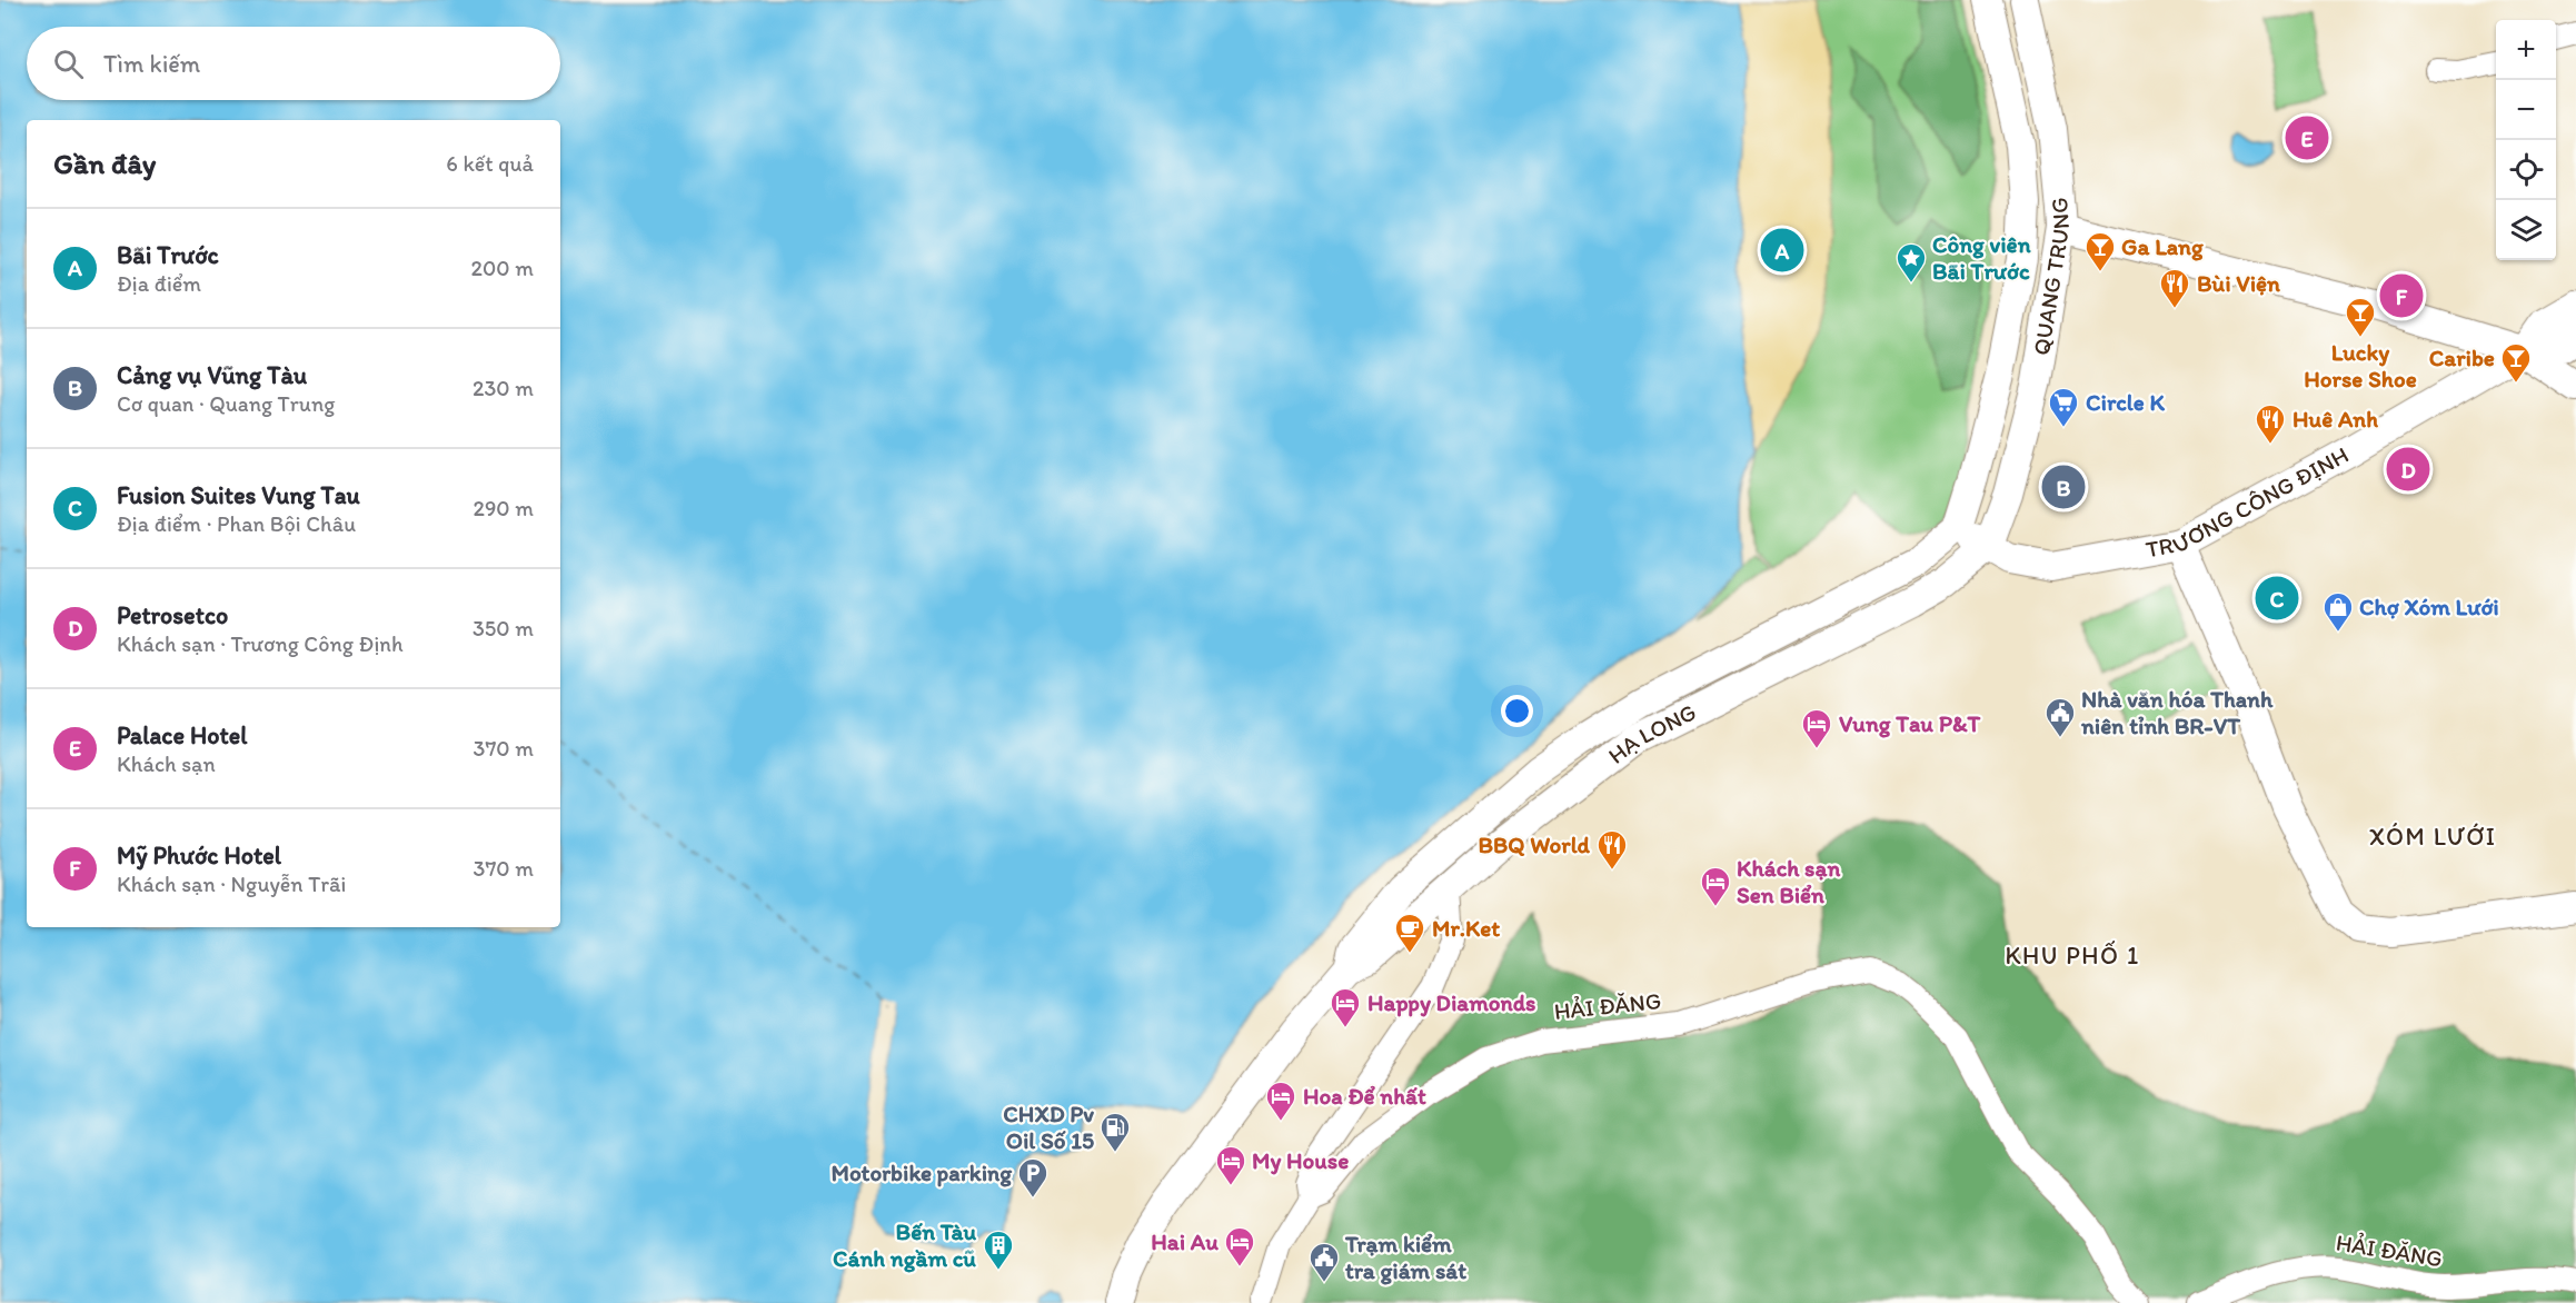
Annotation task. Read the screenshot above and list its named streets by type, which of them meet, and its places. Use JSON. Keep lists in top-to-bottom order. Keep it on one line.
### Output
{"streets":{"main road":["QUANG TRUNG","TRƯƠNG CÔNG ĐỊNH","HẠ LONG"],"street":["HẢI ĐĂNG"]},"crossings":[["QUANG TRUNG","TRƯƠNG CÔNG ĐỊNH"],["QUANG TRUNG","HẠ LONG"],["TRƯƠNG CÔNG ĐỊNH","HẠ LONG"]],"districts":["XÓM LƯỚI","KHU PHỐ 1"],"places":{"bar":["Ga Lang","Lucky Horse Shoe","Caribe"],"place":["Công viên Bãi Trước"],"restaurant":["Bùi Viện","Huê Anh","BBQ World"],"supermarket":["Circle K"],"shop":["Chợ Xóm Lưới"],"public building":["Nhà văn hóa Thanh niên tỉnh BR-VT","Trạm kiểm tra giám sát"],"hotel":["Vung Tau P&T","Khách sạn Sen Biển","Happy Diamonds","Hoa Để nhất","My House","Hai Au"],"cafe":["Mr.Ket"],"fuel station":["CHXD Pv Oil Số 15"],"parking":["Motorbike parking"],"building":["Bến Tàu Cánh ngầm cũ"]},"page":{"map_buttons":["+","−"],"search":"Tìm kiếm","pins":["E","A","F","D","B","C"],"heading":["Gần đây","6 kết quả"],"list":[{"mark":"A","name":"Bãi Trước","note":"Địa điểm","value":"200 m"},{"mark":"B","name":"Cảng vụ Vũng Tàu","note":"Cơ quan · Quang Trung","value":"230 m"},{"mark":"C","name":"Fusion Suites Vung Tau","note":"Địa điểm · Phan Bội Châu","value":"290 m"},{"mark":"D","name":"Petrosetco","note":"Khách sạn · Trương Công Định","value":"350 m"},{"mark":"E","name":"Palace Hotel","note":"Khách sạn","value":"370 m"},{"mark":"F","name":"Mỹ Phước Hotel","note":"Khách sạn · Nguyễn Trãi","value":"370 m"}]}}
